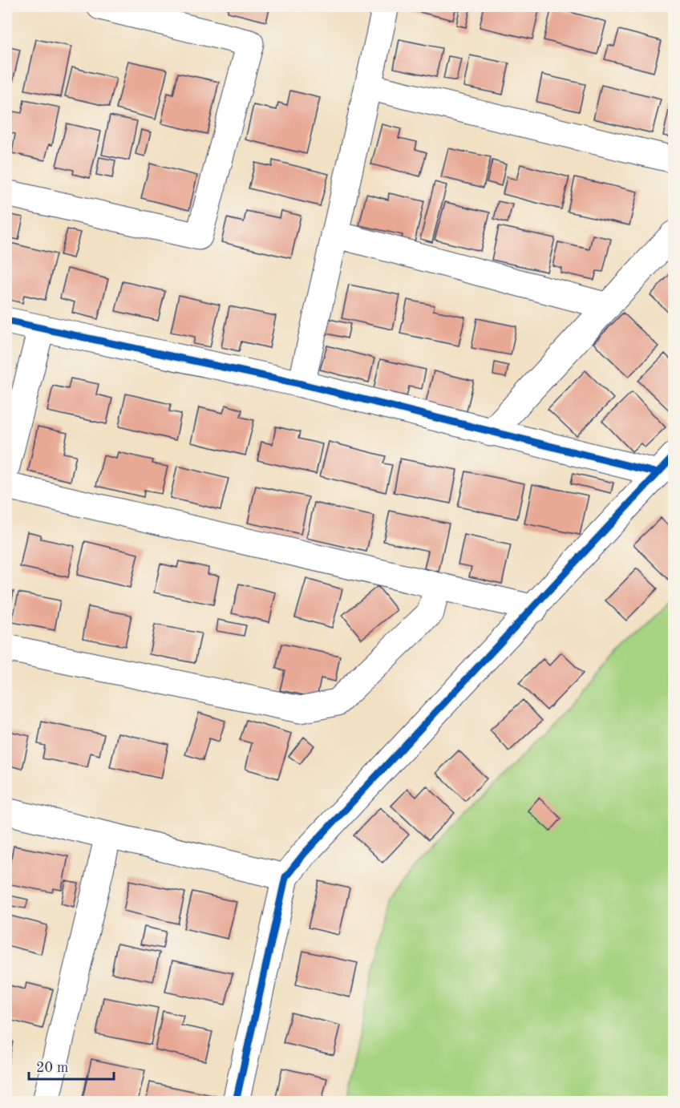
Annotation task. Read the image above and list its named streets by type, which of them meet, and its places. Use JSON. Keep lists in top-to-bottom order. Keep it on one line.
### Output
{"scale_bar":"20 m"}
